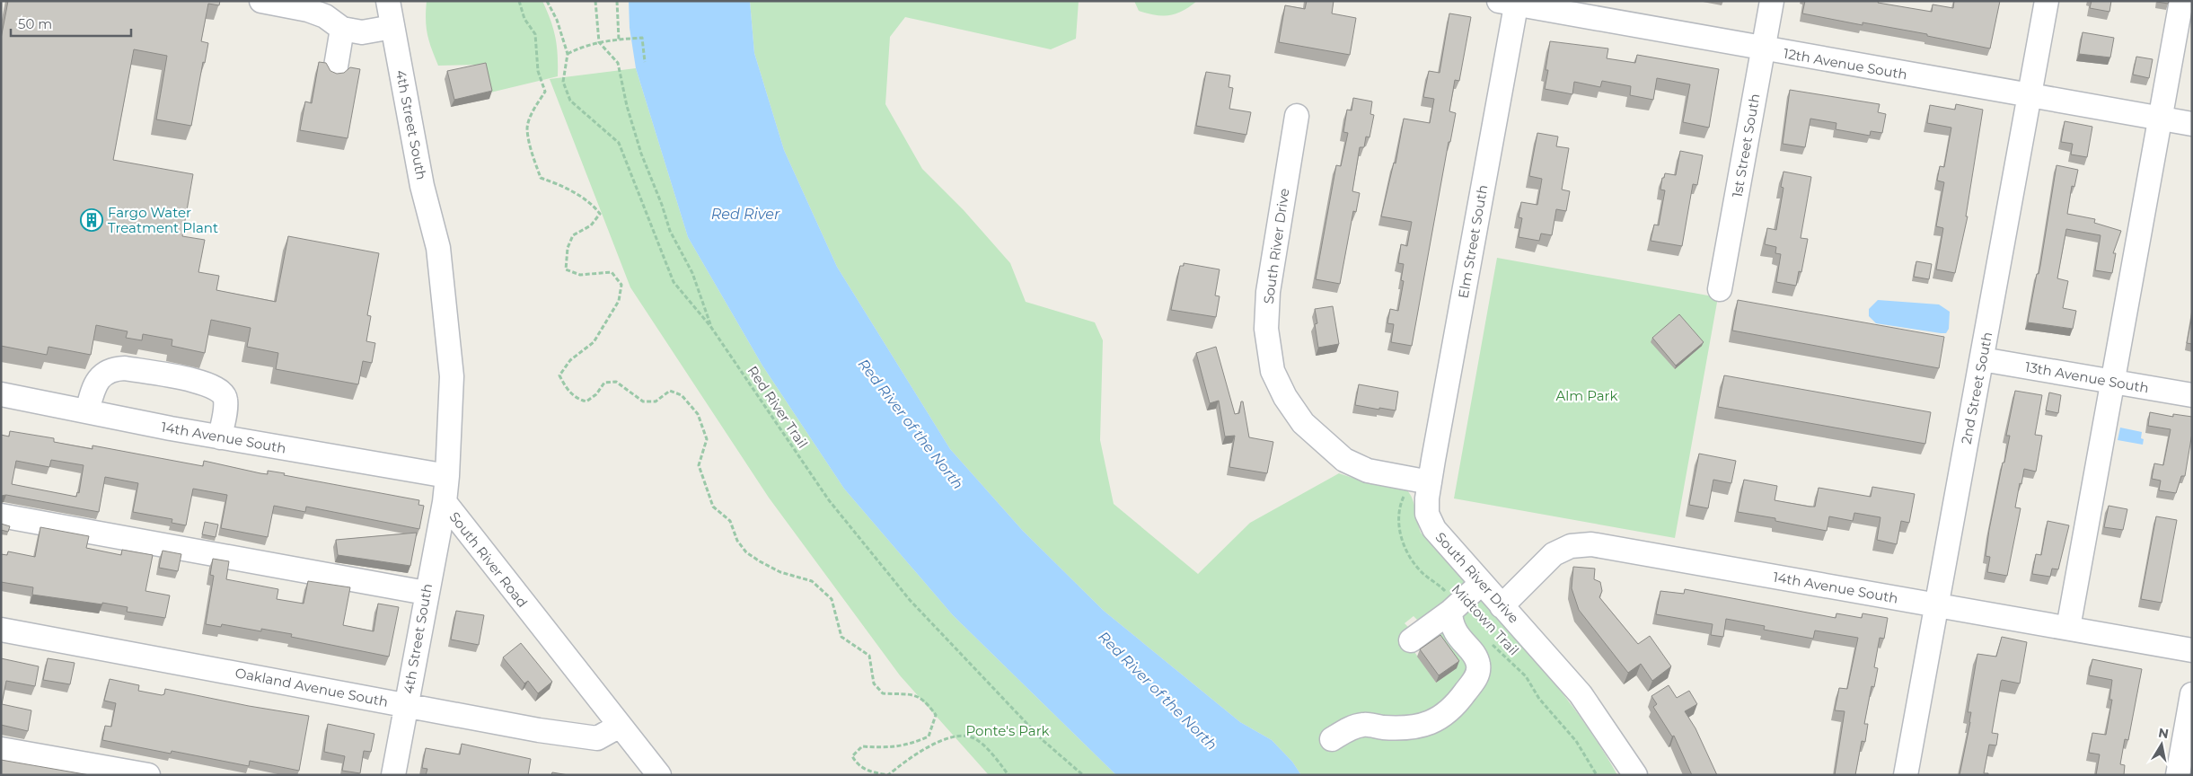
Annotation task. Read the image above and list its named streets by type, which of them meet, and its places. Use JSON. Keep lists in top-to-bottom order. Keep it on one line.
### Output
{"streets":{"street":["12th Avenue South","4th Street South","1st Street South","Elm Street South","South River Drive","13th Avenue South","2nd Street South","14th Avenue South","South River Road","Oakland Avenue South"],"path":["Red River Trail","Midtown Trail"]},"crossings":[["12th Avenue South","1st Street South"],["12th Avenue South","Elm Street South"],["12th Avenue South","2nd Street South"],["4th Street South","South River Road"],["4th Street South","Oakland Avenue South"],["Elm Street South","South River Drive"],["Elm Street South","Midtown Trail"],["South River Drive","14th Avenue South"],["South River Drive","Midtown Trail"],["13th Avenue South","2nd Street South"],["2nd Street South","14th Avenue South"],["14th Avenue South","South River Road"],["South River Road","Oakland Avenue South"]],"water":["Red River","Red River of the North"],"parks":["Alm Park","Ponte's Park"],"places":{"building":["Fargo Water Treatment Plant"]},"scale_bar":"50 m","north":"top"}
